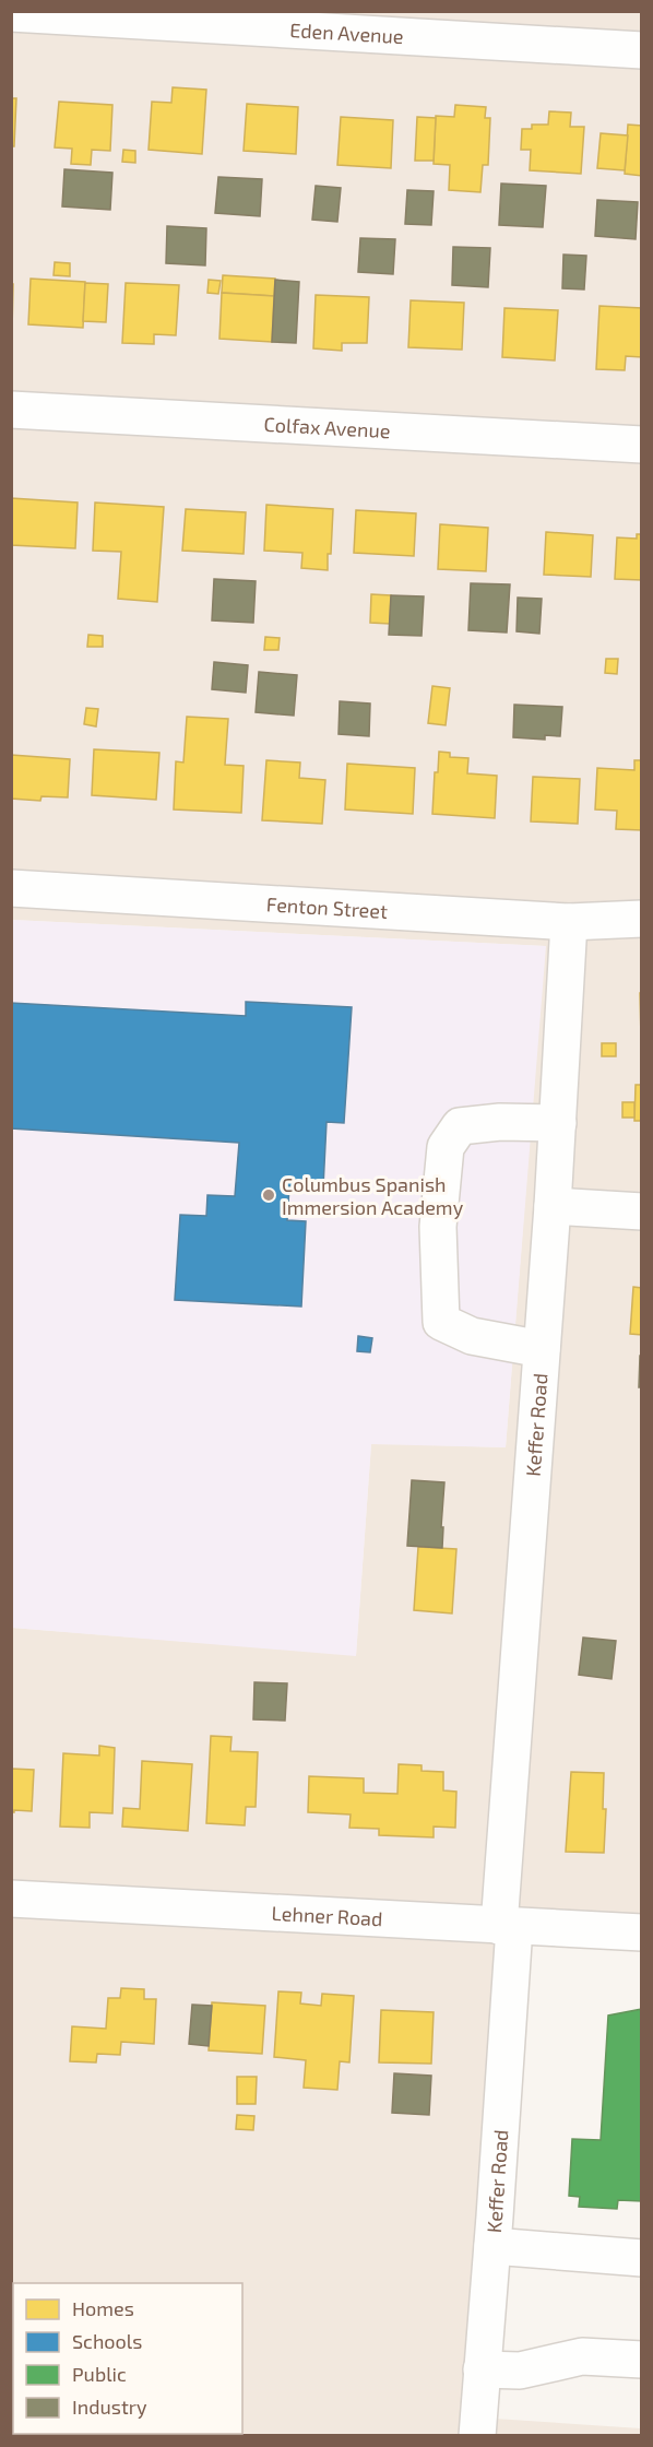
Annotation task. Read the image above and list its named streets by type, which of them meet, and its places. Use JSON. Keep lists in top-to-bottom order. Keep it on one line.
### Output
{"streets":{"street":["Eden Avenue","Colfax Avenue","Fenton Street","Keffer Road","Lehner Road"]},"crossings":[["Fenton Street","Keffer Road"],["Keffer Road","Lehner Road"]],"places":["Columbus Spanish Immersion Academy"],"legend":["Homes","Schools","Public","Industry"]}
